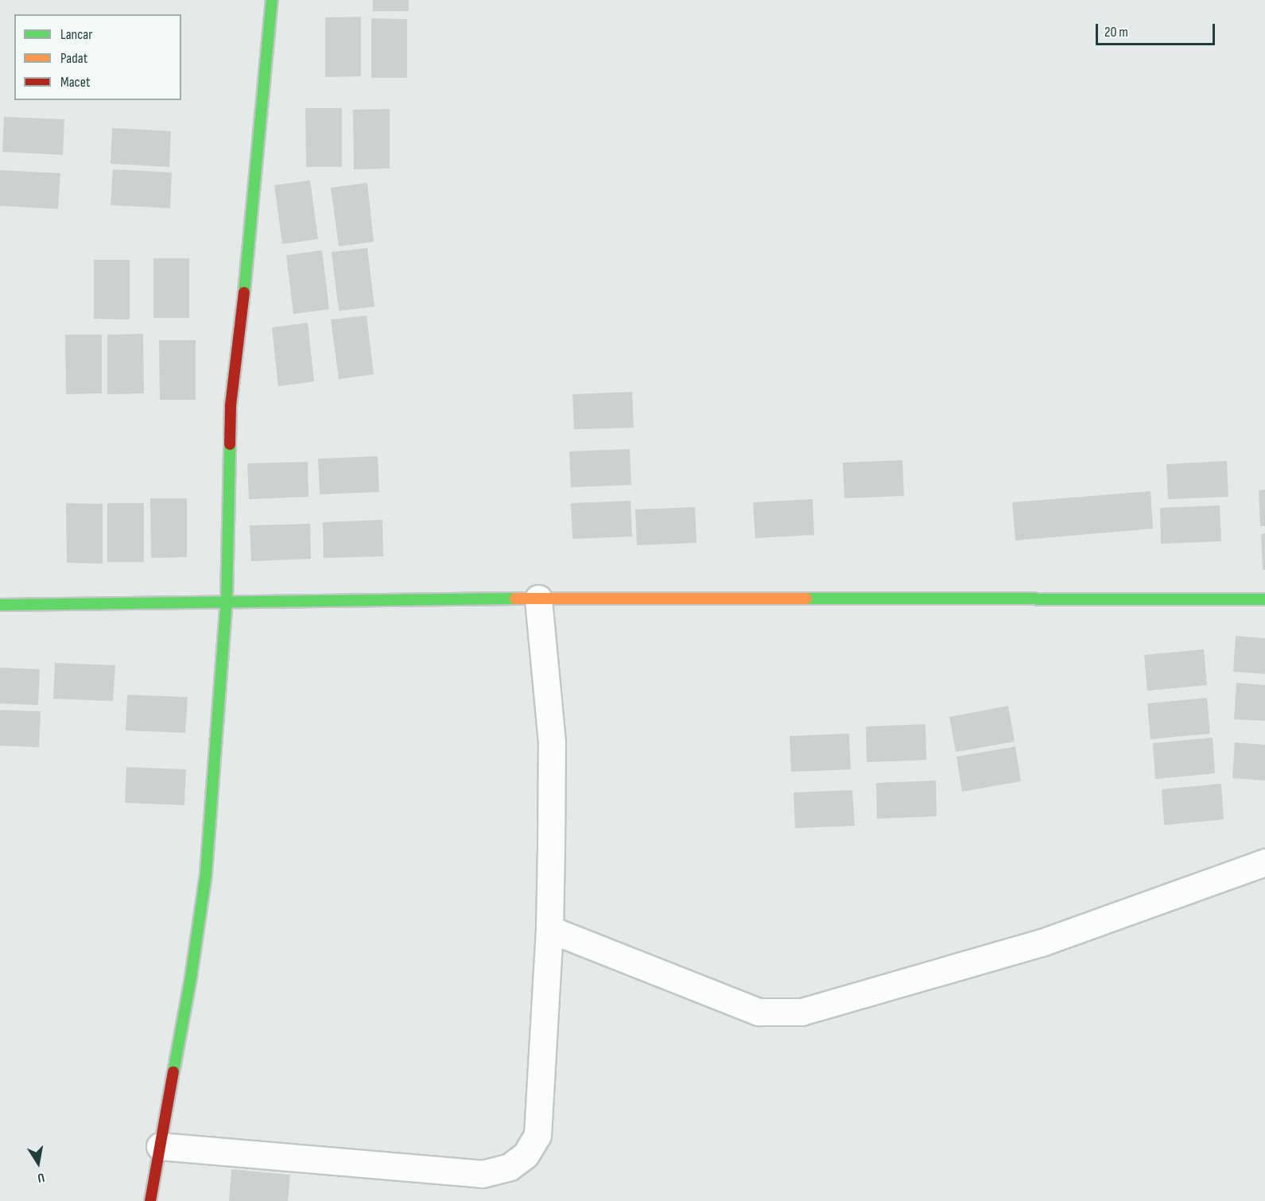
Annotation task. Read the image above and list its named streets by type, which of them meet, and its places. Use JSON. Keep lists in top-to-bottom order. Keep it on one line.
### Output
{"legend":["Lancar","Padat","Macet"],"scale_bar":"20 m","north":"bottom"}
